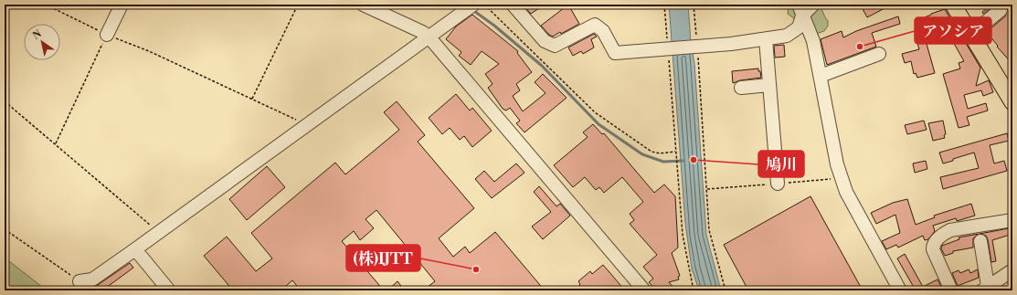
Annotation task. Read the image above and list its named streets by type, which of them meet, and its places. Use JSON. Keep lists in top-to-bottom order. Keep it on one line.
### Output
{"places":["アソシア","鳩川","(株)IJTT"],"north":"top left"}
